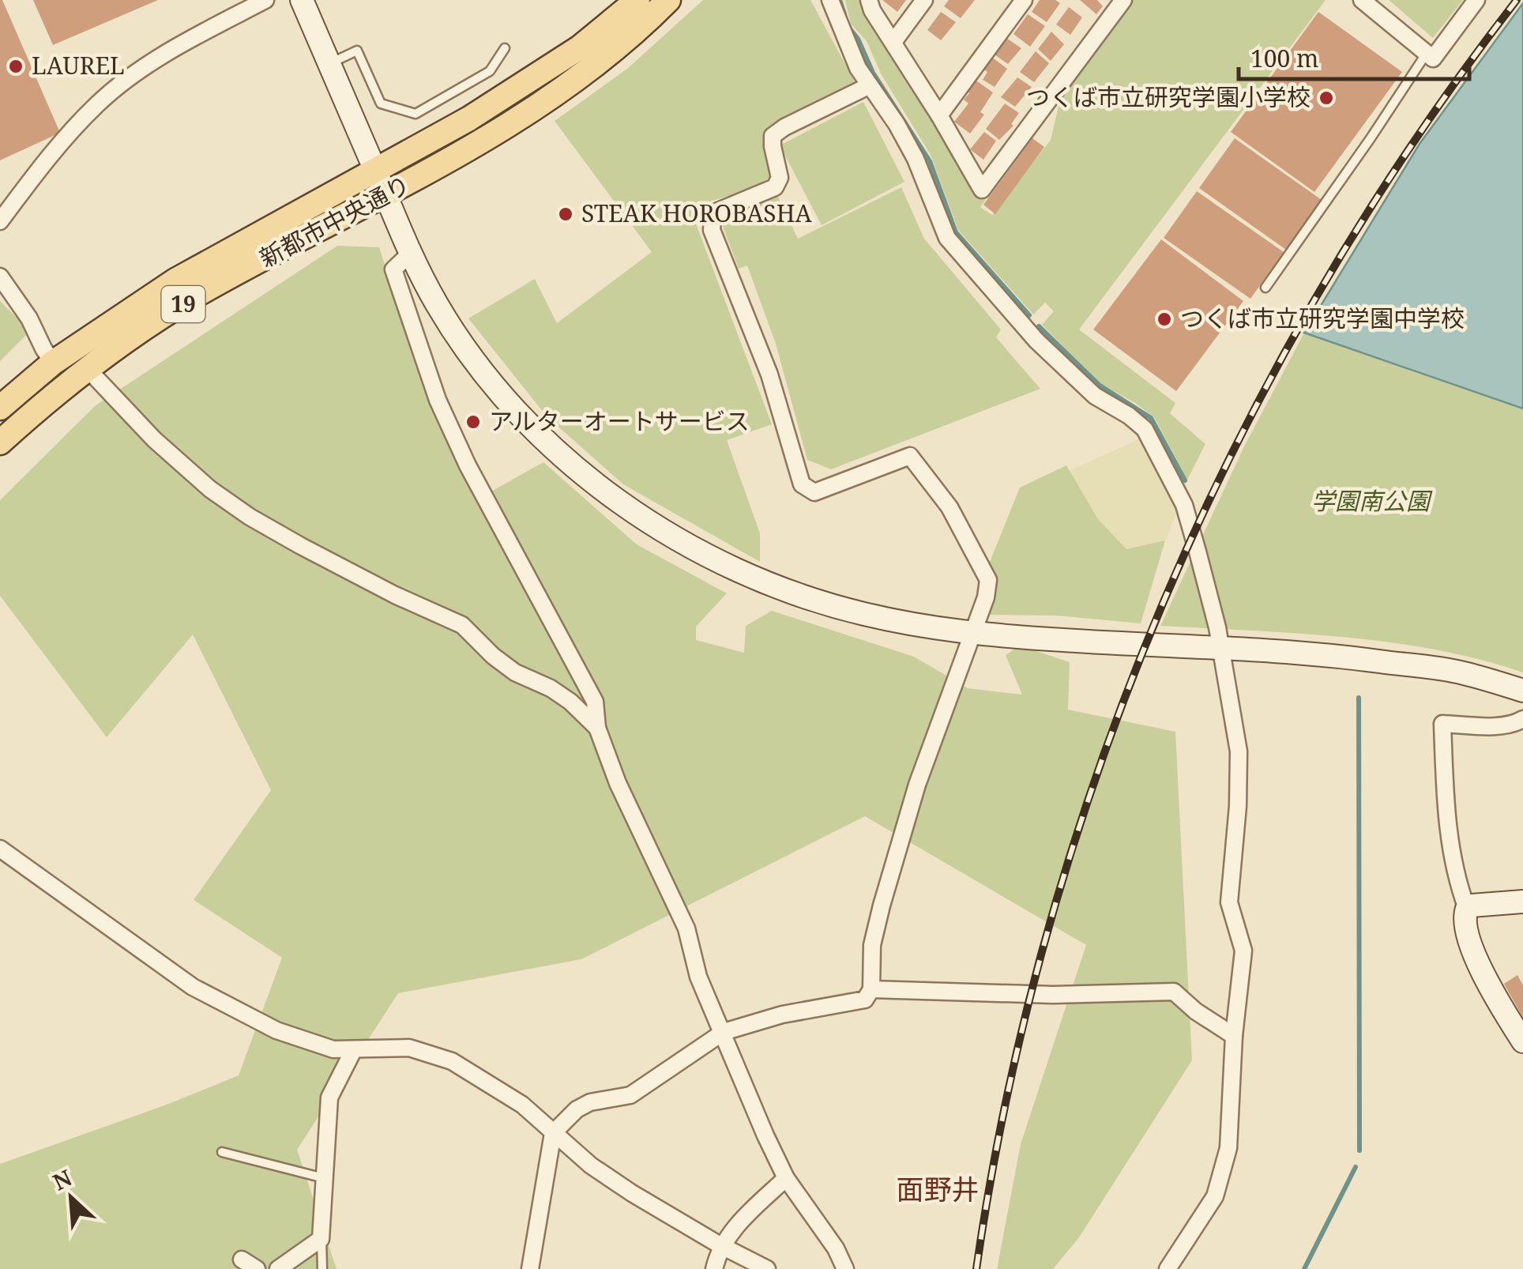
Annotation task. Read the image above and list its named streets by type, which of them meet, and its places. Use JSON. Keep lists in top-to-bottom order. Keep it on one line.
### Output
{"streets":{"main road":["新都市中央通り","19"]},"districts":["面野井"],"parks":["学園南公園"],"places":["LAUREL","つくば市立研究学園小学校","STEAK HOROBASHA","つくば市立研究学園中学校","アルターオートサービス"],"scale_bar":"100 m","north":"top left"}
